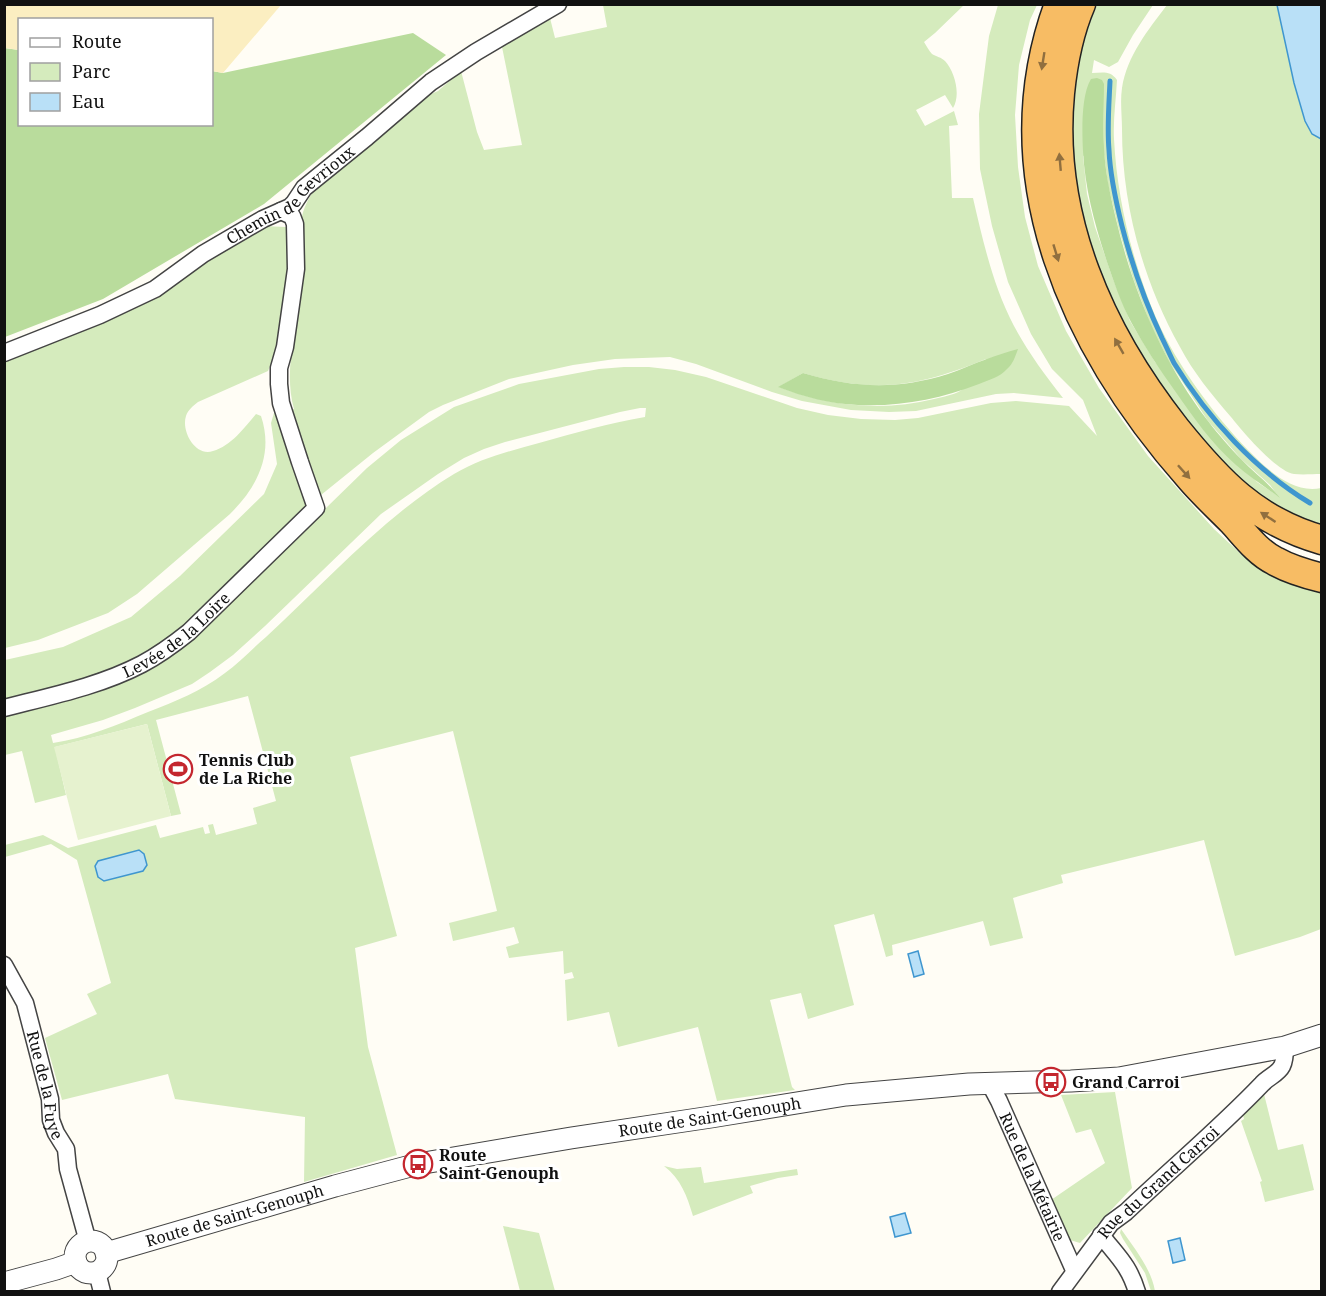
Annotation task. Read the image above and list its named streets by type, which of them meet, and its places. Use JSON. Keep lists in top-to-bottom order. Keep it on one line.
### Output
{"streets":{"street":["Chemin de Gevrioux","Levée de la Loire","Rue de la Fuye","Route de Saint-Genouph","Rue de la Métairie","Rue du Grand Carroi"]},"crossings":[["Chemin de Gevrioux","Levée de la Loire"],["Rue de la Fuye","Route de Saint-Genouph"],["Route de Saint-Genouph","Rue de la Métairie"],["Route de Saint-Genouph","Rue du Grand Carroi"],["Rue de la Métairie","Rue du Grand Carroi"]],"places":{"sports":["Tennis Club de La Riche"],"bus stop":["Grand Carroi","Route Saint-Genouph"]},"legend":["Route","Parc","Eau"]}
